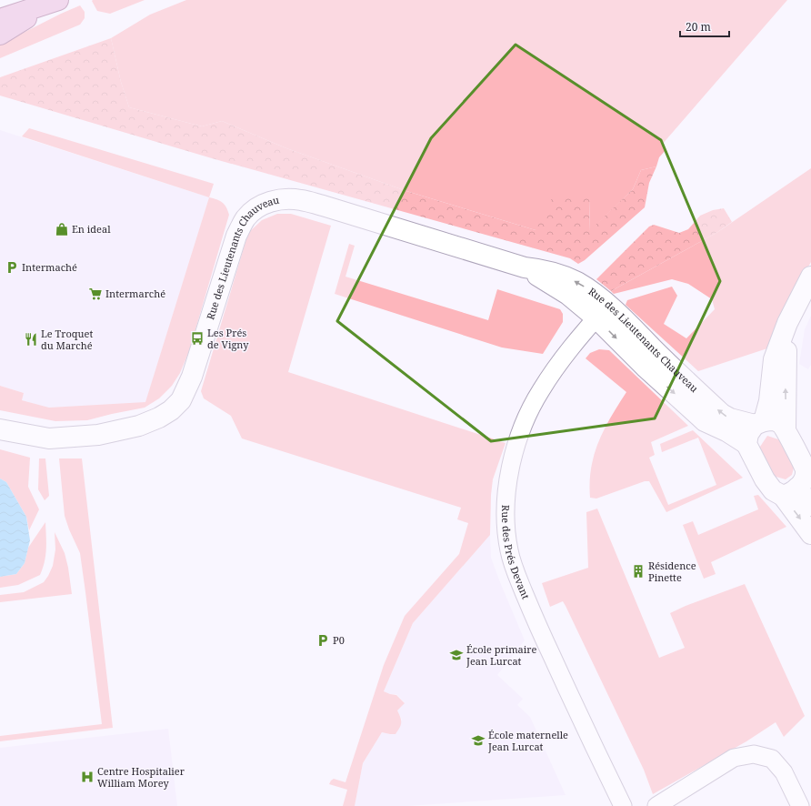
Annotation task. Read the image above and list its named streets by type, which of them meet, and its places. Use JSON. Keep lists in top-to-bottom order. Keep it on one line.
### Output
{"streets":{"street":["Rue des Lieutenants Chauveau","Rue des Prés Devant"]},"crossings":[["Rue des Lieutenants Chauveau","Rue des Prés Devant"]],"places":{"shop":["En ideal"],"parking":["Intermaché","P0"],"supermarket":["Intermarché"],"bus stop":["Les Prés de Vigny"],"restaurant":["Le Troquet du Marché"],"building":["Résidence Pinette"],"school or university":["École primaire Jean Lurcat","École maternelle Jean Lurcat"],"hospital":["Centre Hospitalier William Morey"]},"scale_bar":"20 m"}
